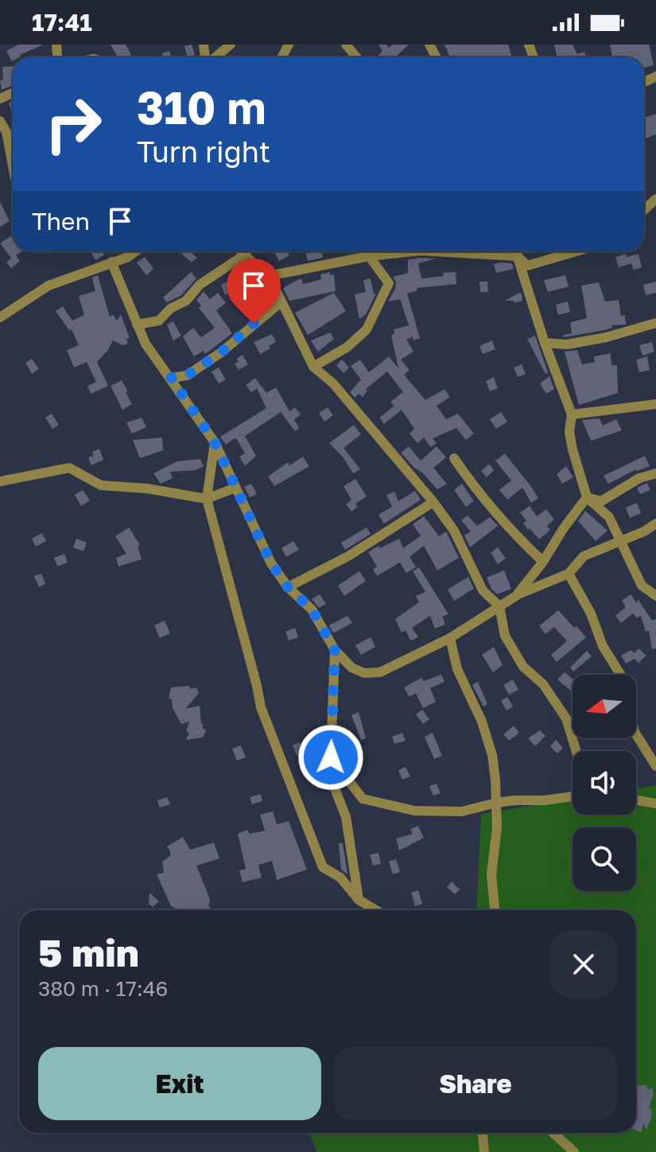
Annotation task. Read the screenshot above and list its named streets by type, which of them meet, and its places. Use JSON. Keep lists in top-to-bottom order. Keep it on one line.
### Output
{"north":"left","page":{"status":"17:41","turn":["310 m","Turn right"],"then":"Then","heading":["5 min","380 m · 17:46"],"buttons":["Exit","Share"]}}
